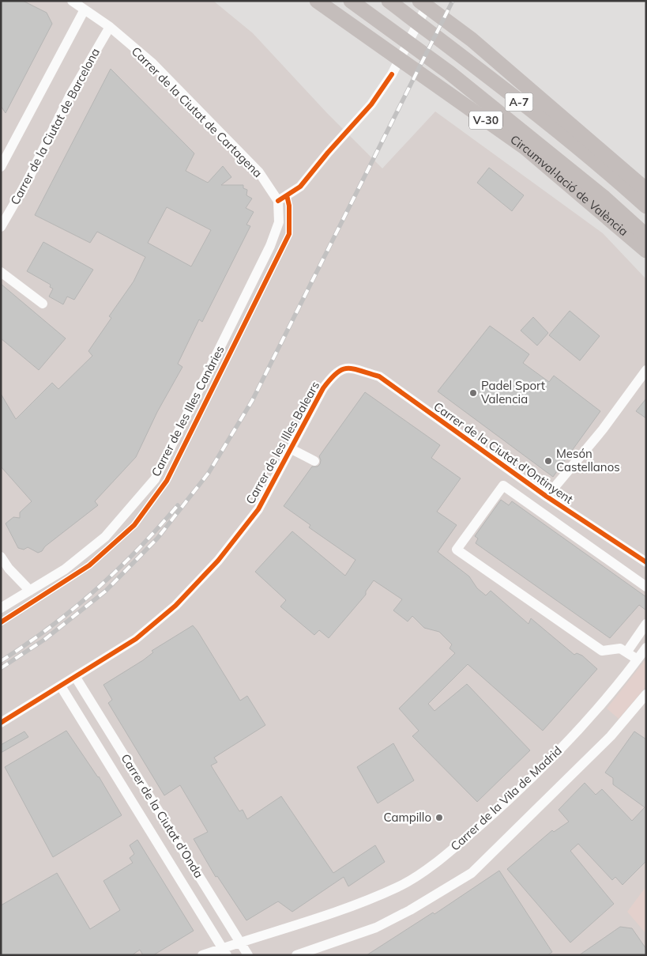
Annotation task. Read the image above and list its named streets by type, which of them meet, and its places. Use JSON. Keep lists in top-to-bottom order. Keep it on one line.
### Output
{"streets":{"highway":["A-7","V-30","Circumval·lació de València"],"street":["Carrer de la Ciutat de Cartagena","Carrer de la Ciutat de Barcelona","Carrer de les Illes Canàries","Carrer de les Illes Balears","Carrer de la Ciutat d'Ontinyent","Carrer de la Vila de Madrid","Carrer de la Ciutat d’Onda"]},"crossings":[["Carrer de la Ciutat de Cartagena","Carrer de la Ciutat de Barcelona"],["Carrer de la Ciutat de Cartagena","Carrer de les Illes Canàries"],["Carrer de les Illes Balears","Carrer de la Ciutat d'Ontinyent"],["Carrer de les Illes Balears","Carrer de la Ciutat d’Onda"],["Carrer de la Vila de Madrid","Carrer de la Ciutat d’Onda"]],"places":["Padel Sport Valencia","Mesón Castellanos","Campillo"]}
